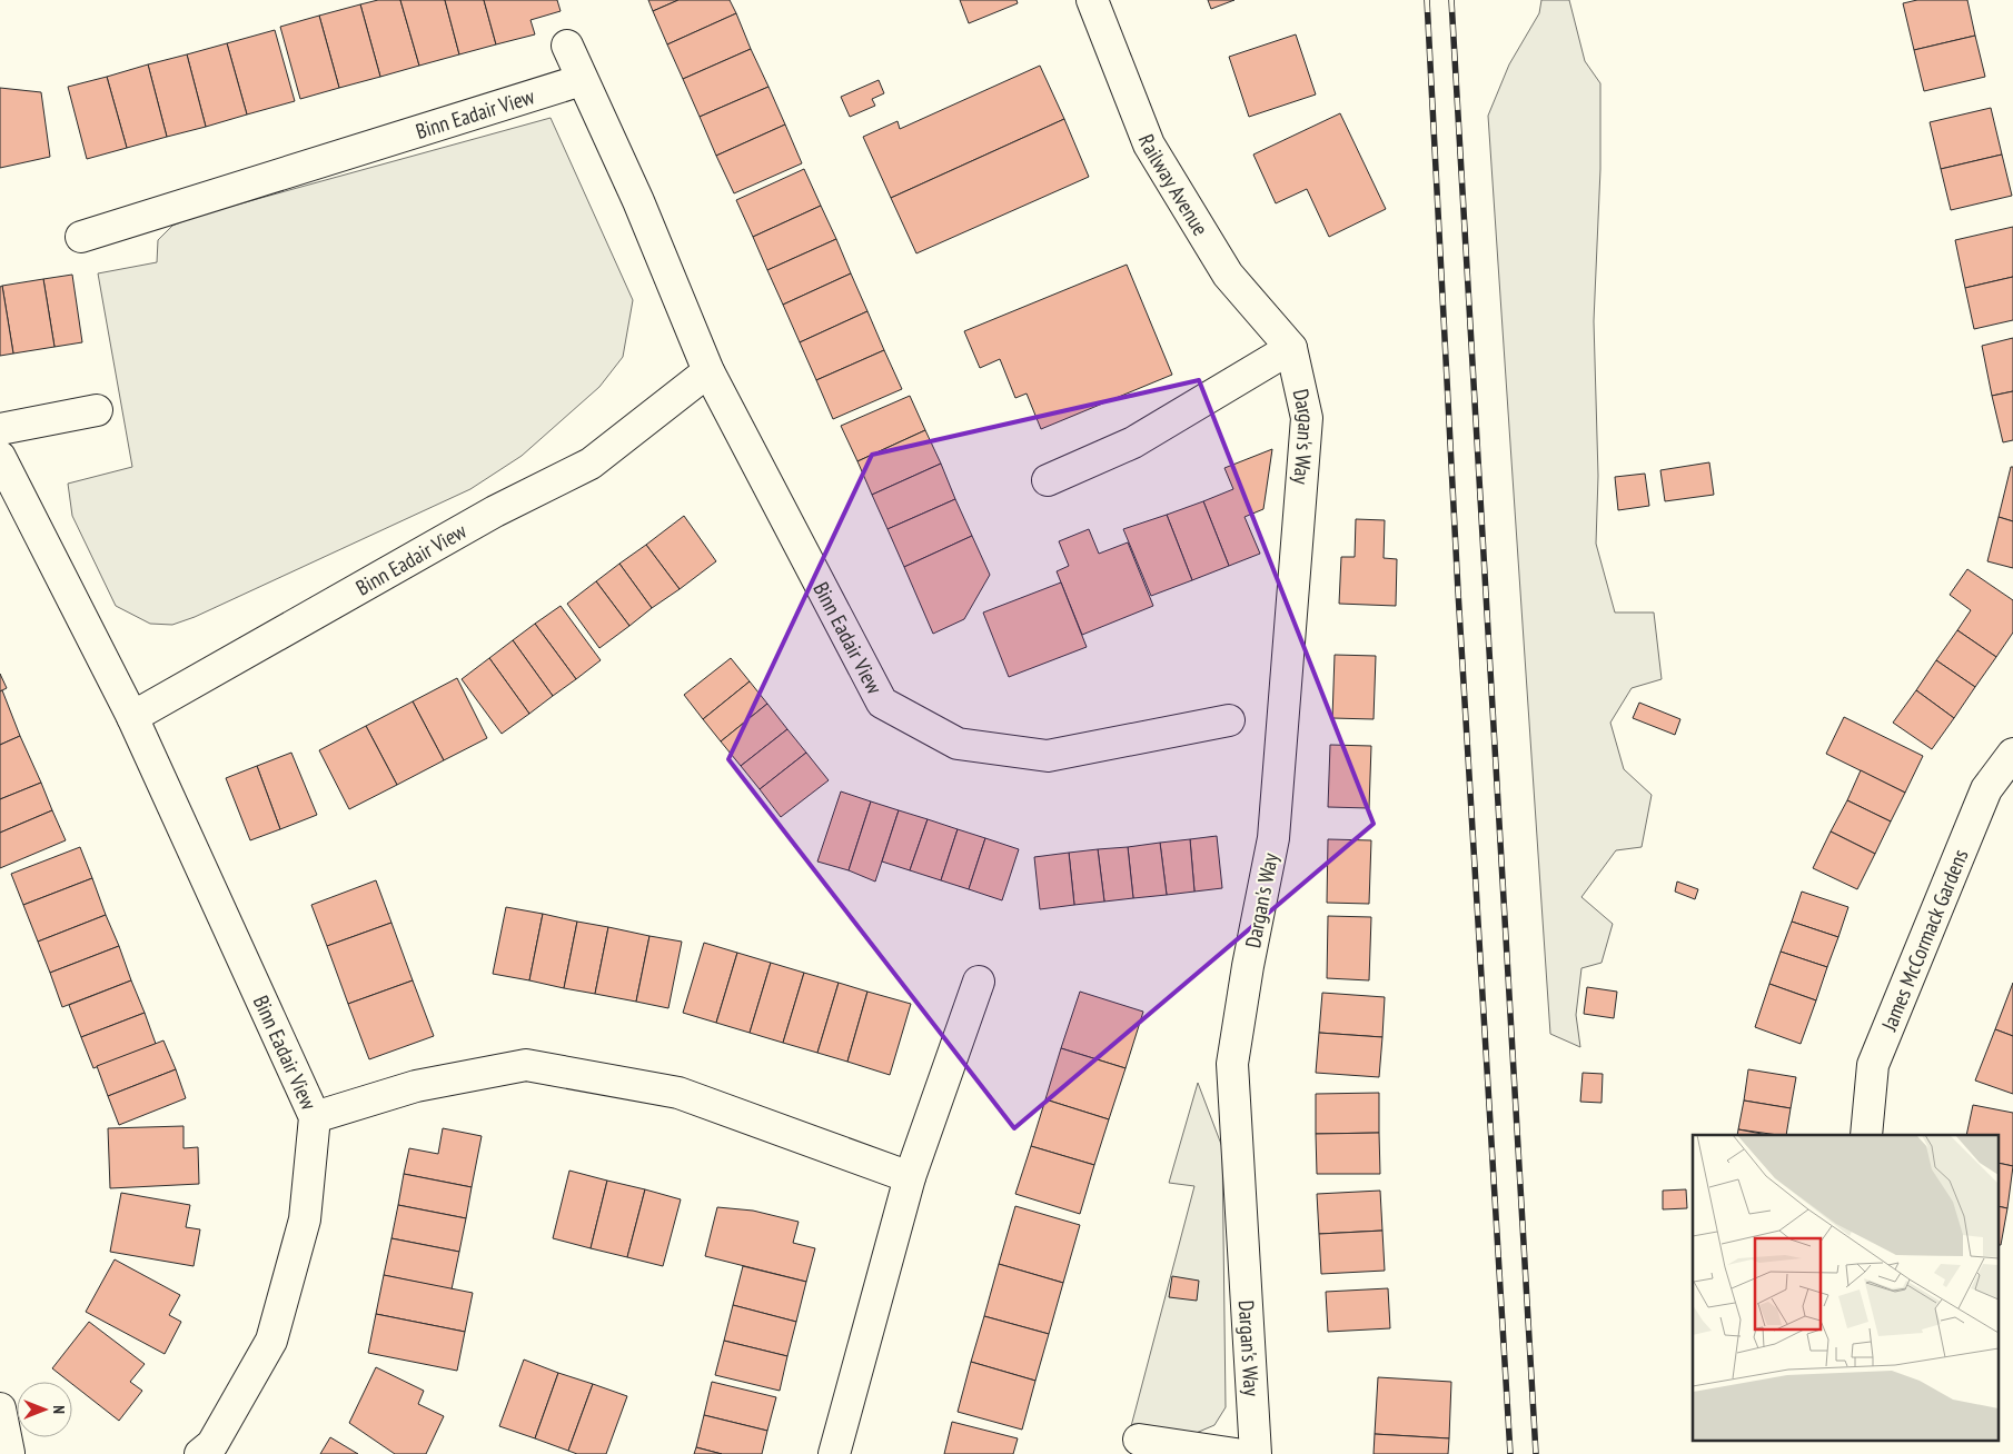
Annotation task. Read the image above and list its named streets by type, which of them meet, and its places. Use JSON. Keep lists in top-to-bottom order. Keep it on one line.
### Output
{"streets":{"street":["Binn Eadair View","Railway Avenue","Dargan's Way","James McCormack Gardens"]},"crossings":[["Railway Avenue","Dargan's Way"]],"north":"right"}
